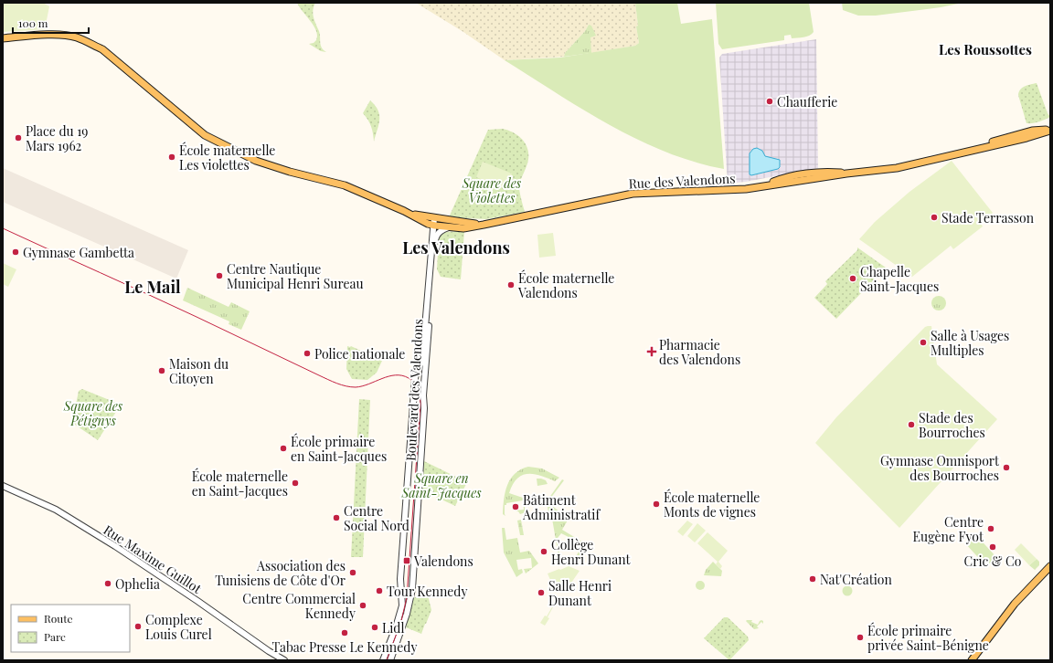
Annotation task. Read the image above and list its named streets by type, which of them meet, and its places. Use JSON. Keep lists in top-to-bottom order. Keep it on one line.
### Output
{"streets":{"main road":["Rue des Valendons"],"street":["Boulevard des Valendons","Rue Maxime Guillot"]},"crossings":[["Rue des Valendons","Boulevard des Valendons"]],"districts":["Les Roussottes","Les Valendons","Le Mail"],"parks":["Square des Violettes","Square des Pétignys","Square en Saint-Jacques"],"places":{"other":["Chaufferie","Place du 19 Mars 1962","École maternelle Les violettes","Stade Terrasson","Gymnase Gambetta","Centre Nautique Municipal Henri Sureau","Chapelle Saint-Jacques","École maternelle Valendons","Salle à Usages Multiples","Police nationale","Maison du Citoyen","Stade des Bourroches","École primaire en Saint-Jacques","Gymnase Omnisport des Bourroches","École maternelle en Saint-Jacques","École maternelle Monts de vignes","Bâtiment Administratif","Centre Social Nord","Centre Eugène Fyot","Cric & Co","Collège Henri Dunant","Association des Tunisiens de Côte d'Or","Nat'Création","Ophelia","Tour Kennedy","Salle Henri Dunant","Centre Commercial Kennedy","Complexe Louis Curel","Lidl","Tabac Presse Le Kennedy","École primaire privée Saint-Bénigne"],"health":["Pharmacie des Valendons"],"transit":["Valendons"]},"legend":["Route","Parc"],"scale_bar":"100 m"}
